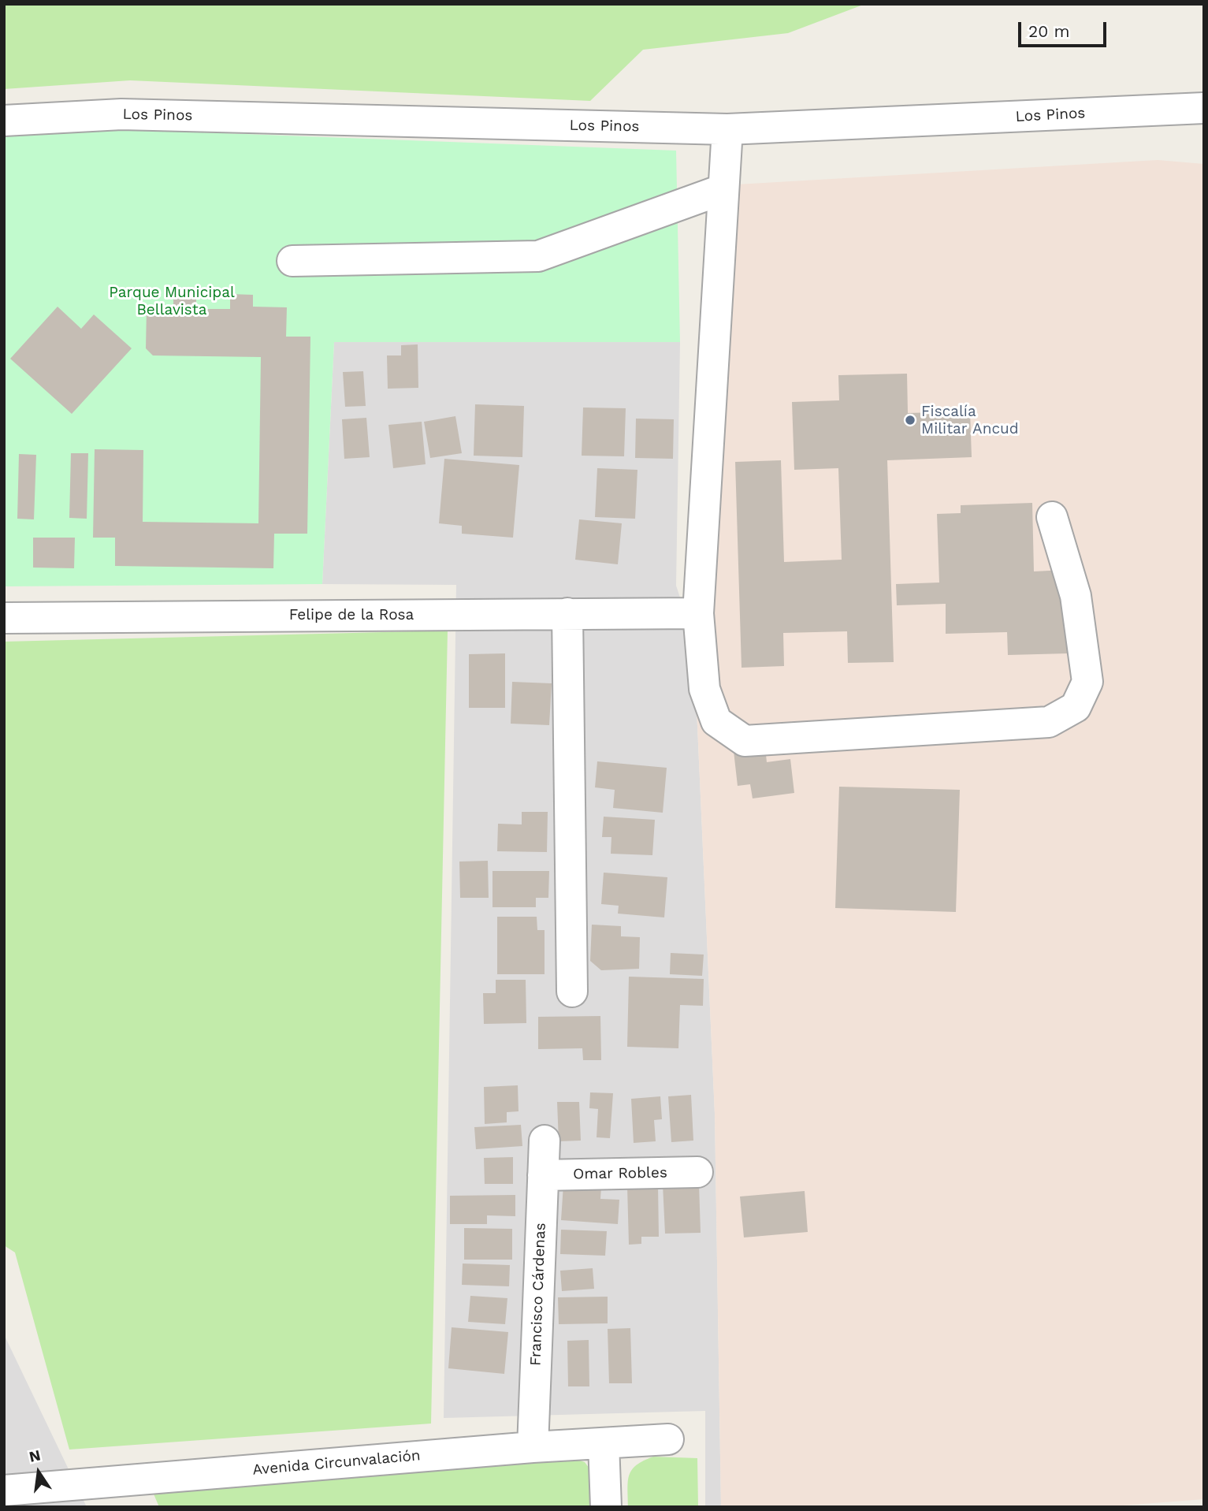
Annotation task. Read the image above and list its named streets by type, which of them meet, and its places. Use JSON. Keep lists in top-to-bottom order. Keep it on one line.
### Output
{"streets":{"street":["Los Pinos","Felipe de la Rosa","Omar Robles","Francisco Cárdenas","Avenida Circunvalación"]},"crossings":[["Omar Robles","Francisco Cárdenas"],["Francisco Cárdenas","Avenida Circunvalación"]],"parks":["Parque Municipal Bellavista"],"places":["Fiscalía Militar Ancud"],"scale_bar":"20 m","north":"top"}
